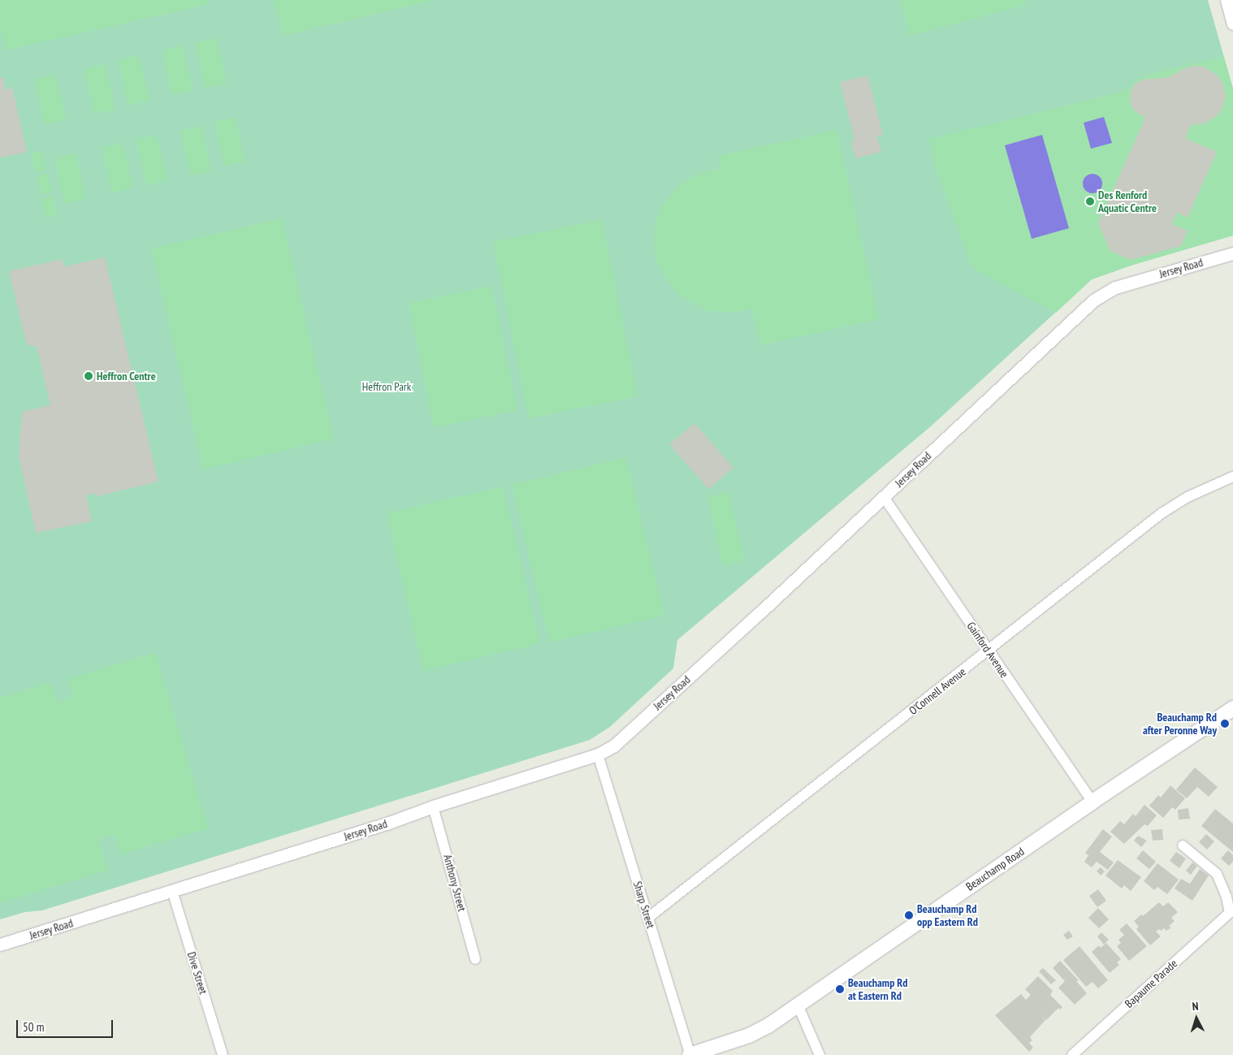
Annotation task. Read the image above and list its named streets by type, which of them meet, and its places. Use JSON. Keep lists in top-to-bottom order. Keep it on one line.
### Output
{"streets":{"main road":["Beauchamp Road"],"street":["Jersey Road","Gainford Avenue","O'Connell Avenue","Anthony Street","Sharp Street","Dive Street","Bapaume Parade"]},"crossings":[["Jersey Road","Gainford Avenue"],["Jersey Road","Anthony Street"],["Jersey Road","Sharp Street"],["Jersey Road","Dive Street"],["Gainford Avenue","O'Connell Avenue"],["Gainford Avenue","Beauchamp Road"],["O'Connell Avenue","Sharp Street"],["Beauchamp Road","Sharp Street"]],"parks":["Heffron Park"],"places":["Des Renford Aquatic Centre","Heffron Centre","Beauchamp Rd after Peronne Way","Beauchamp Rd opp Eastern Rd","Beauchamp Rd at Eastern Rd"],"scale_bar":"50 m","north":"top"}
